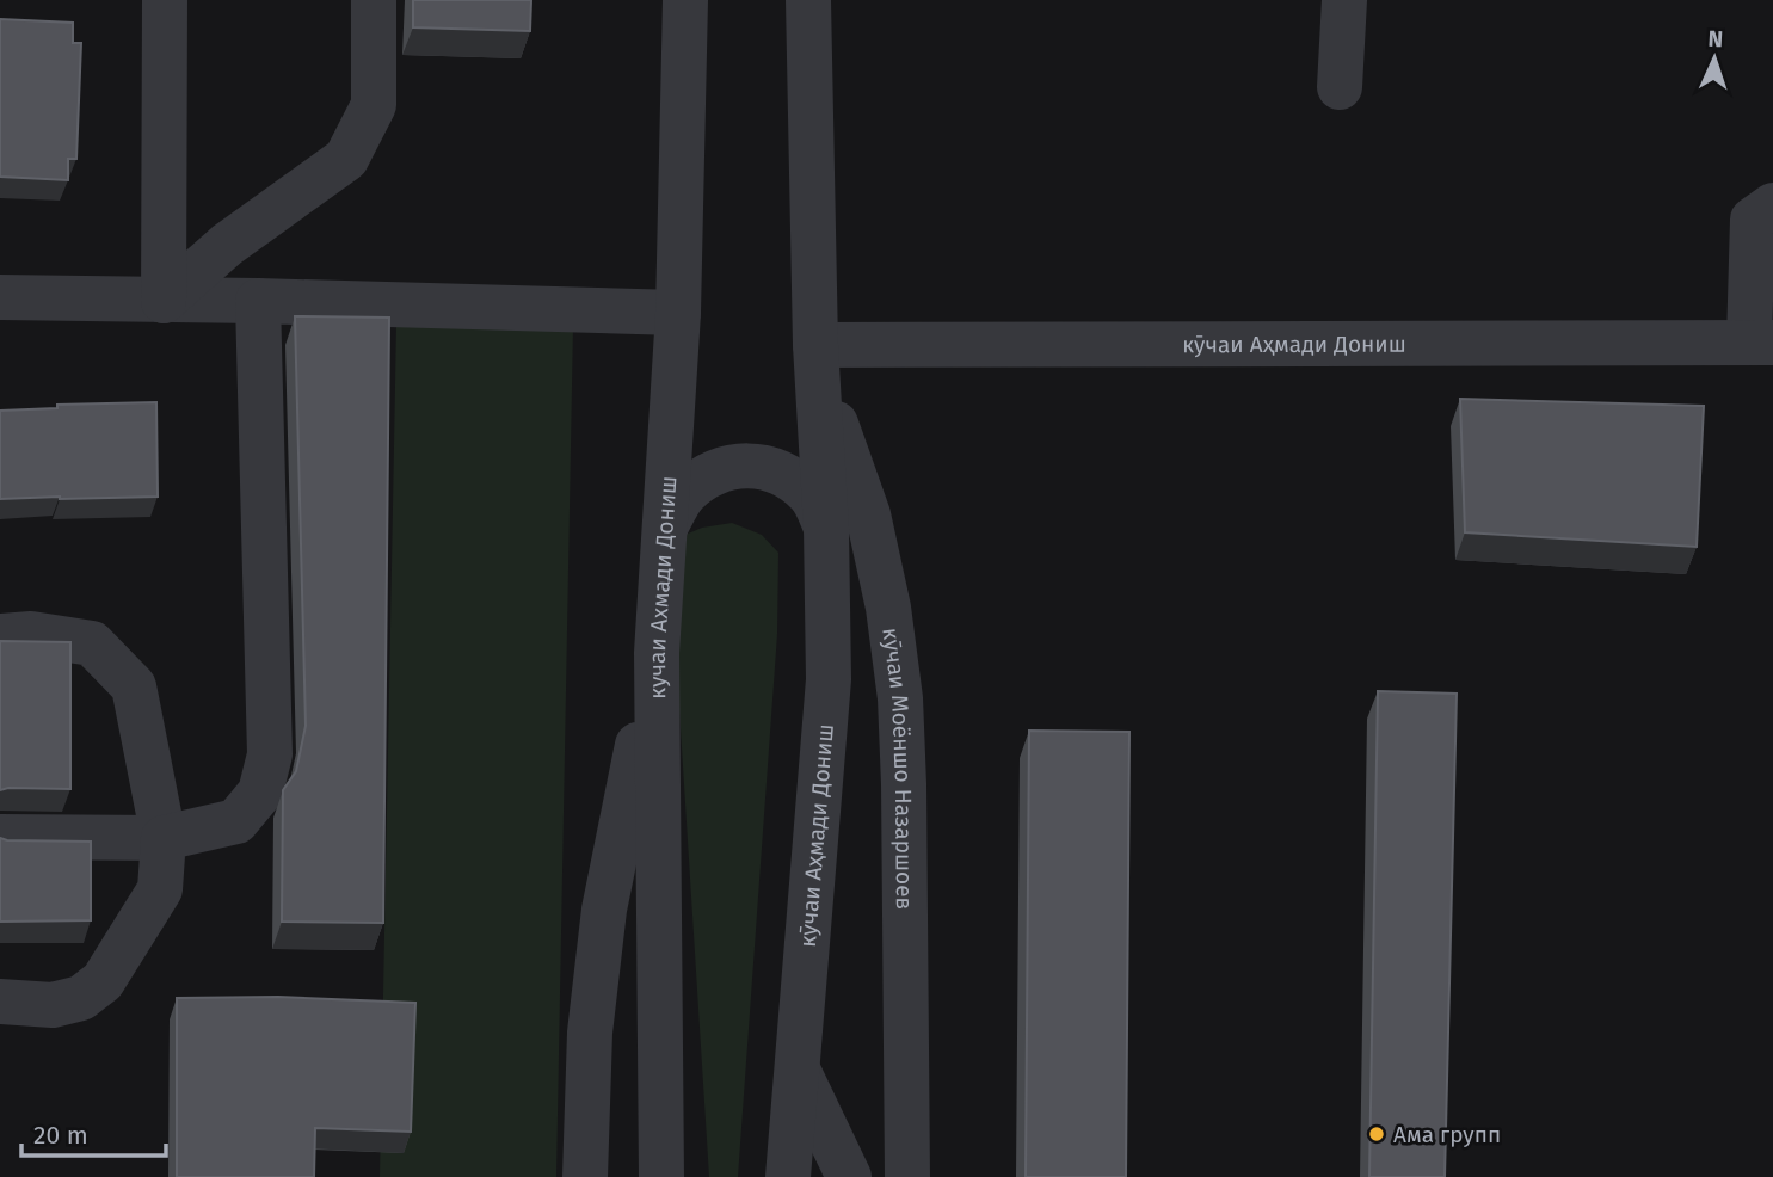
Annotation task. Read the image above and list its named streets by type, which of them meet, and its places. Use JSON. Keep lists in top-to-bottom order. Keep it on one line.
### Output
{"streets":{"street":["кӯчаи Аҳмади Дониш","кучаи Ахмади Дониш","кӯчаи Моёншо Назаршоев"]},"crossings":[["кӯчаи Аҳмади Дониш","кӯчаи Моёншо Назаршоев"]],"places":["Ама групп"],"scale_bar":"20 m","north":"top"}
